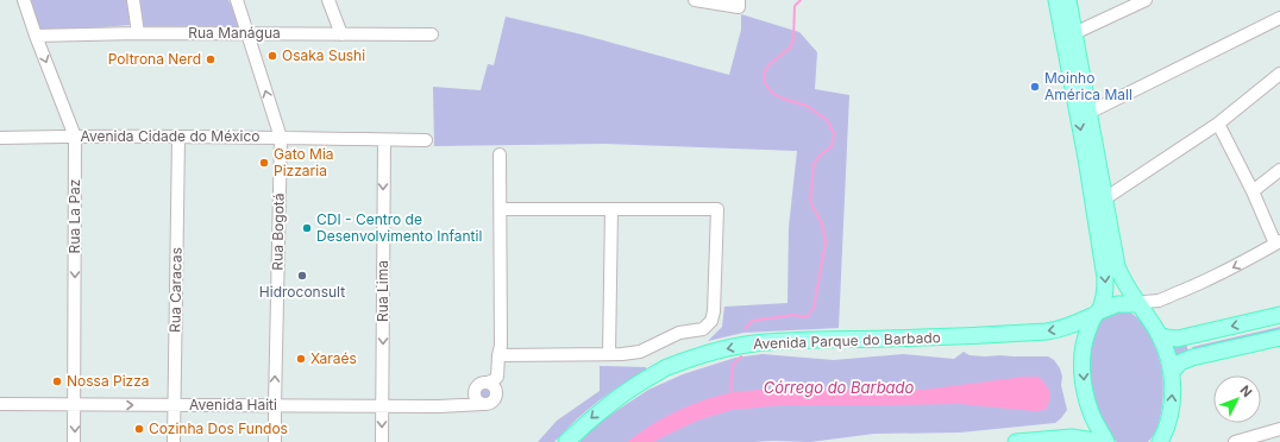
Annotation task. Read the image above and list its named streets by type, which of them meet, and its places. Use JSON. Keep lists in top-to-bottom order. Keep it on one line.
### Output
{"streets":{"main road":["Avenida Parque do Barbado"],"street":["Rua Manágua","Avenida Cidade do México","Rua La Paz","Rua Bogotá","Rua Caracas","Rua Lima","Avenida Haiti"]},"crossings":[["Rua Manágua","Rua La Paz"],["Rua Manágua","Rua Bogotá"],["Avenida Cidade do México","Rua La Paz"],["Avenida Cidade do México","Rua Bogotá"],["Avenida Cidade do México","Rua Caracas"],["Avenida Cidade do México","Rua Lima"],["Rua La Paz","Avenida Haiti"],["Rua Bogotá","Avenida Haiti"],["Rua Caracas","Avenida Haiti"],["Rua Lima","Avenida Haiti"]],"one_way":["Rua La Paz","Rua Bogotá","Rua Lima","Avenida Parque do Barbado"],"water":["Córrego do Barbado"],"places":["Osaka Sushi","Poltrona Nerd","Moinho América Mall","Gato Mia Pizzaria","CDI - Centro de Desenvolvimento Infantil","Hidroconsult","Xaraés","Nossa Pizza","Cozinha Dos Fundos"],"north":"top right"}
